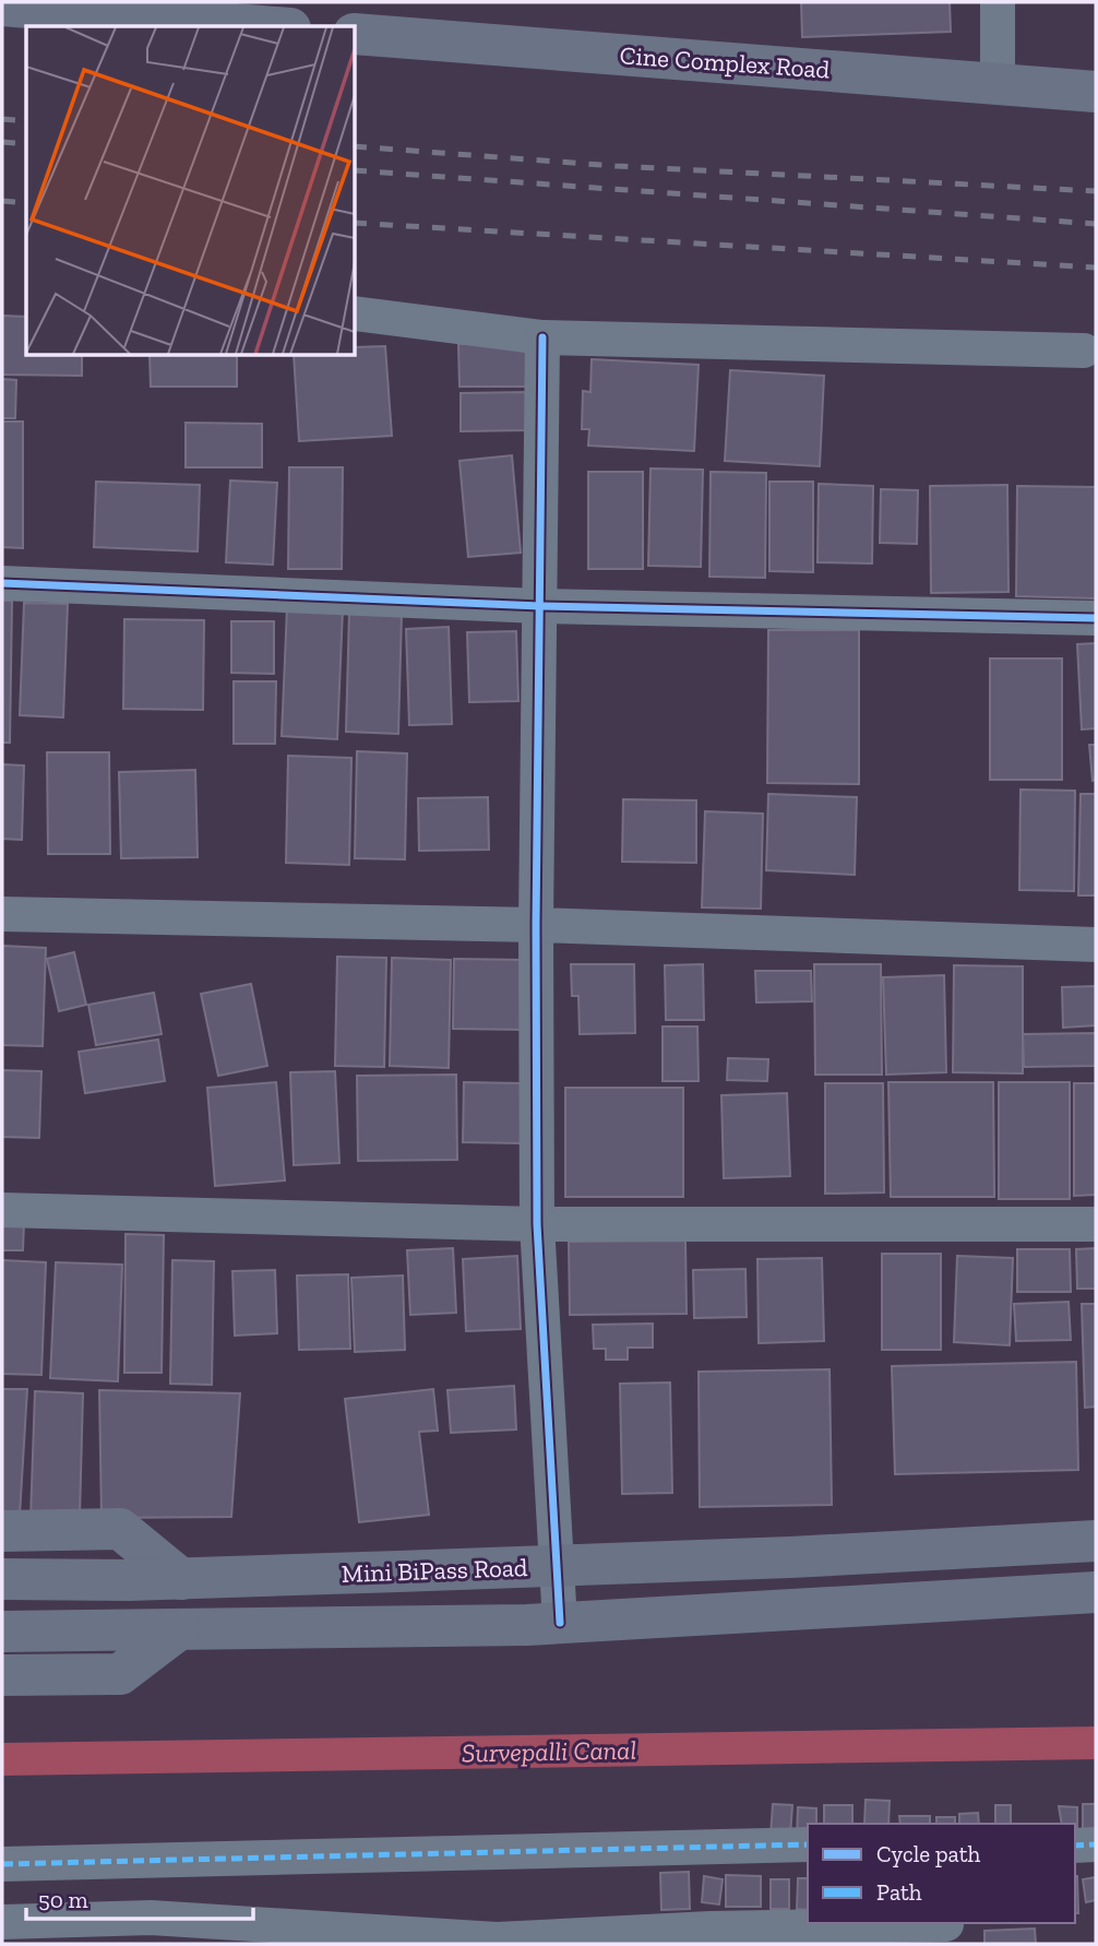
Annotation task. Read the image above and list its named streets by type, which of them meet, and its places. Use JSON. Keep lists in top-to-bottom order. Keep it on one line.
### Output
{"streets":{"main road":["Cine Complex Road","Mini BiPass Road"]},"water":["Survepalli Canal"],"legend":["Cycle path","Path"],"scale_bar":"50 m"}
